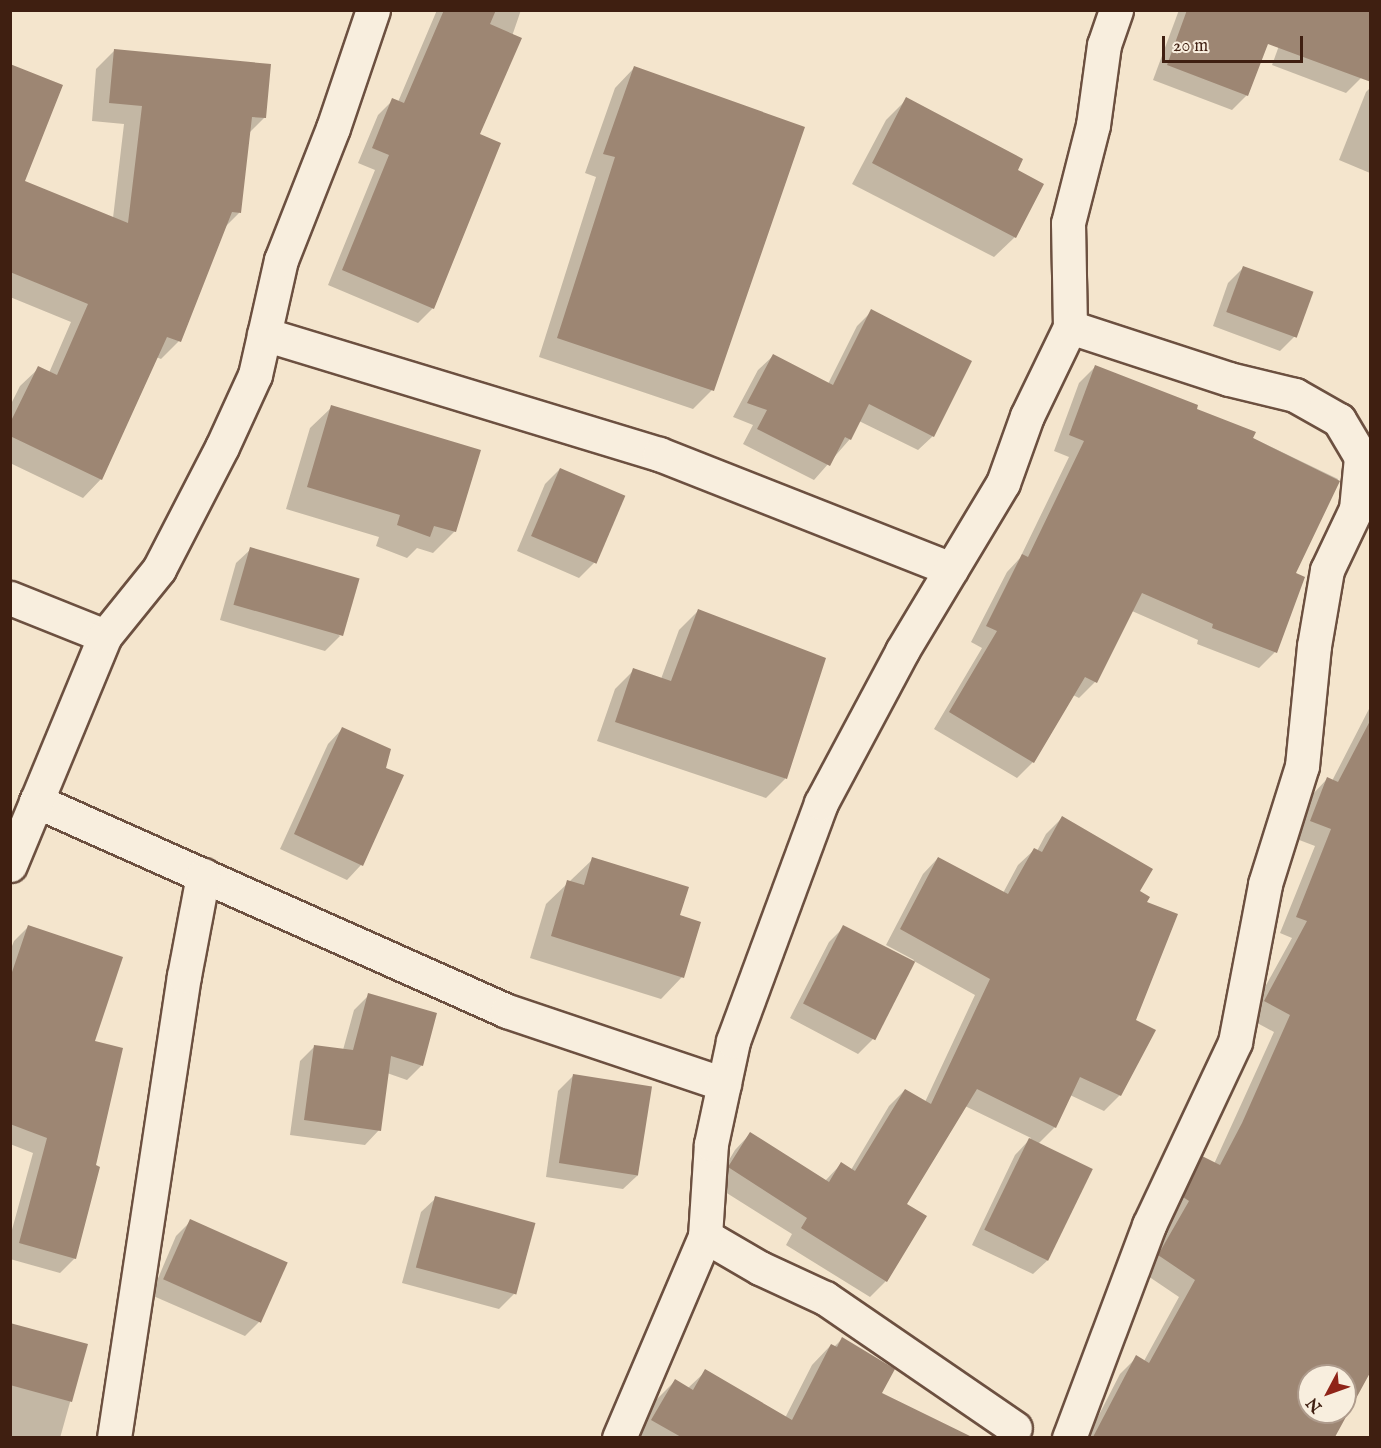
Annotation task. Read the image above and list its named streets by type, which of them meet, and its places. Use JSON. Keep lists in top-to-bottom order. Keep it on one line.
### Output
{"scale_bar":"20 m","north":"bottom left"}
